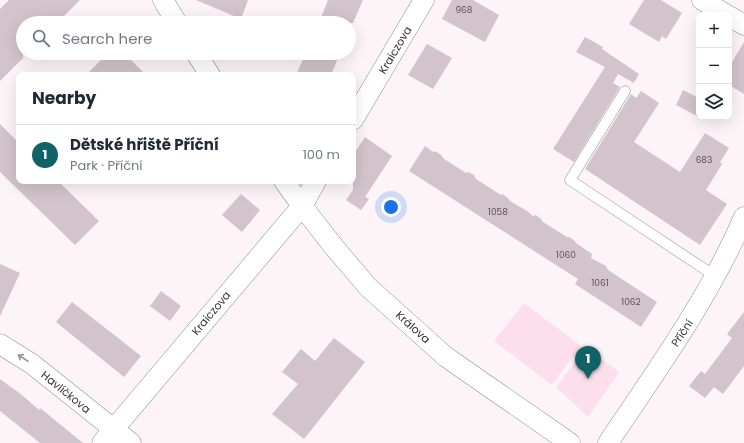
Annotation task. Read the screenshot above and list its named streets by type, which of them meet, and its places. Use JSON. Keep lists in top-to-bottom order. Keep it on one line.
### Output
{"streets":{"street":["Kraiczova","Králova","Příční","Havlíčkova"]},"crossings":[["Kraiczova","Králova"],["Kraiczova","Havlíčkova"]],"one_way":["Havlíčkova"],"house_numbers":["968","683","1058","1060","1061","1062"],"page":{"map_buttons":["+","−"],"search":"Search here","heading":"Nearby","list":[{"mark":"1","name":"Dětské hřiště Příční","note":"Park · Příční","value":"100 m"}],"pins":"1"}}
